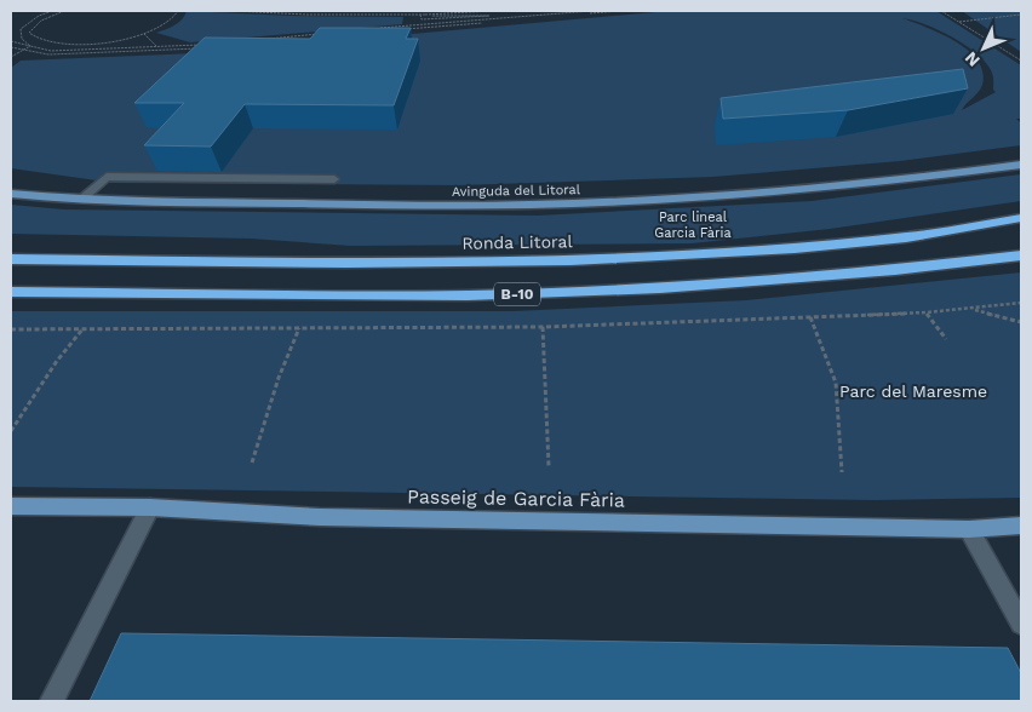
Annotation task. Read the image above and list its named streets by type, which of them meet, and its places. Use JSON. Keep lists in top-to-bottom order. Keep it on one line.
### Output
{"streets":{"highway":["Ronda Litoral","B-10"],"main road":["Avinguda del Litoral","Passeig de Garcia Fària"]},"parks":["Parc lineal Garcia Fària","Parc del Maresme"],"north":"bottom left"}
